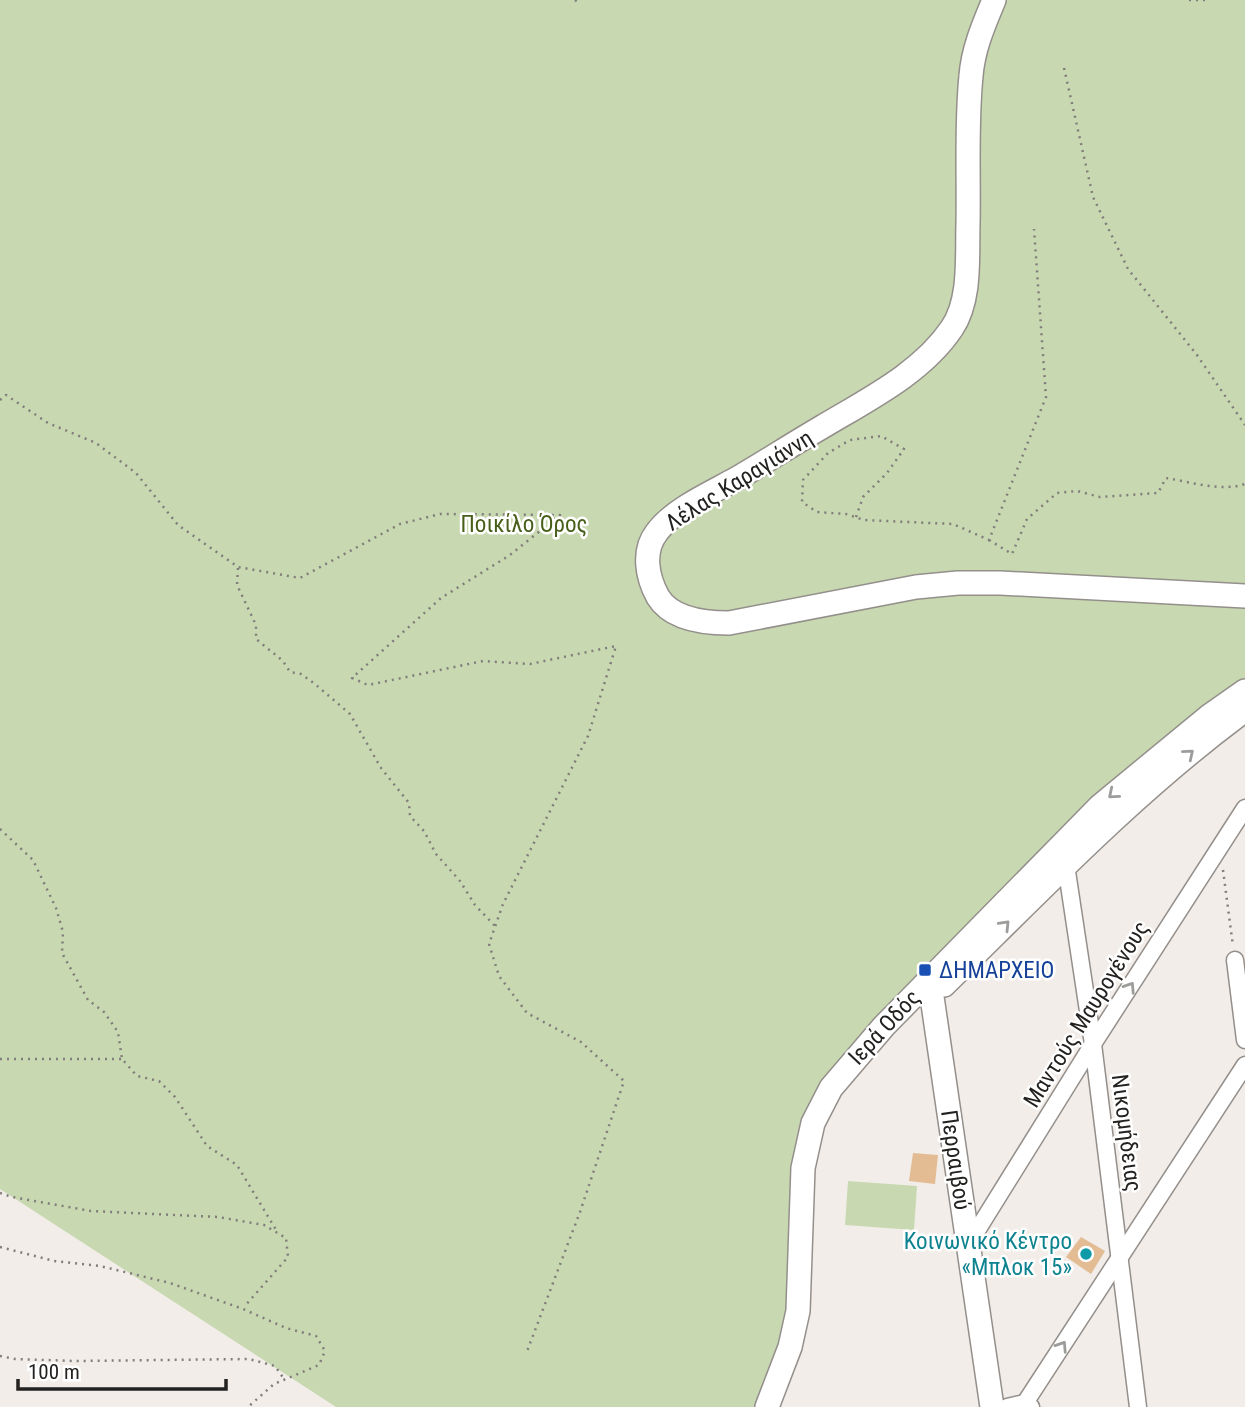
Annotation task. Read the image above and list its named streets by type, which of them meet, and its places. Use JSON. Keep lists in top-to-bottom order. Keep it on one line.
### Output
{"streets":{"main road":["Λέλας Καραγιάννη","Ιερά Οδός","Περραιβού"],"street":["Μαντούς Μαυρογένους","Νικομήδειας"]},"crossings":[["Μαντούς Μαυρογένους","Νικομήδειας"],["Μαντούς Μαυρογένους","Περραιβού"],["Ιερά Οδός","Νικομήδειας"],["Ιερά Οδός","Περραιβού"]],"one_way":["Μαντούς Μαυρογένους"],"parks":["Ποικίλο Όρος"],"places":{"transit":["ΔΗΜΑΡΧΕΙΟ"],"other":["Κοινωνικό Κέντρο «Μπλοκ 15»"]},"scale_bar":"100 m"}
